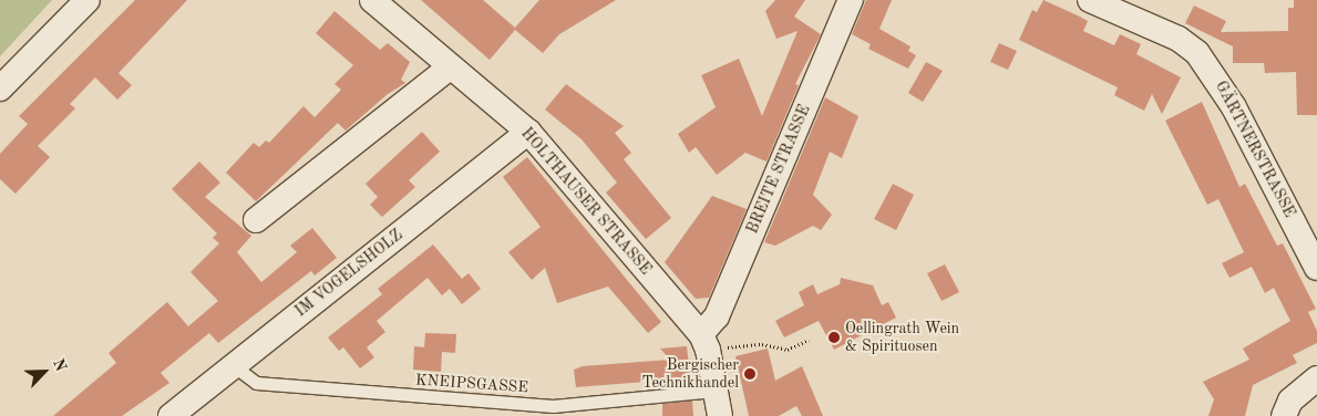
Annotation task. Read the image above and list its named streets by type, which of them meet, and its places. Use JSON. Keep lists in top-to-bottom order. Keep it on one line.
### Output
{"streets":{"street":["GÄRTNERSTRASSE","BREITE STRASSE","HOLTHAUSER STRASSE","IM VOGELSHOLZ"],"lane":["KNEIPSGASSE"]},"crossings":[["BREITE STRASSE","HOLTHAUSER STRASSE"],["HOLTHAUSER STRASSE","IM VOGELSHOLZ"],["IM VOGELSHOLZ","KNEIPSGASSE"]],"places":["Oellingrath Wein & Spirituosen","Bergischer Technikhandel"],"north":"top right"}
